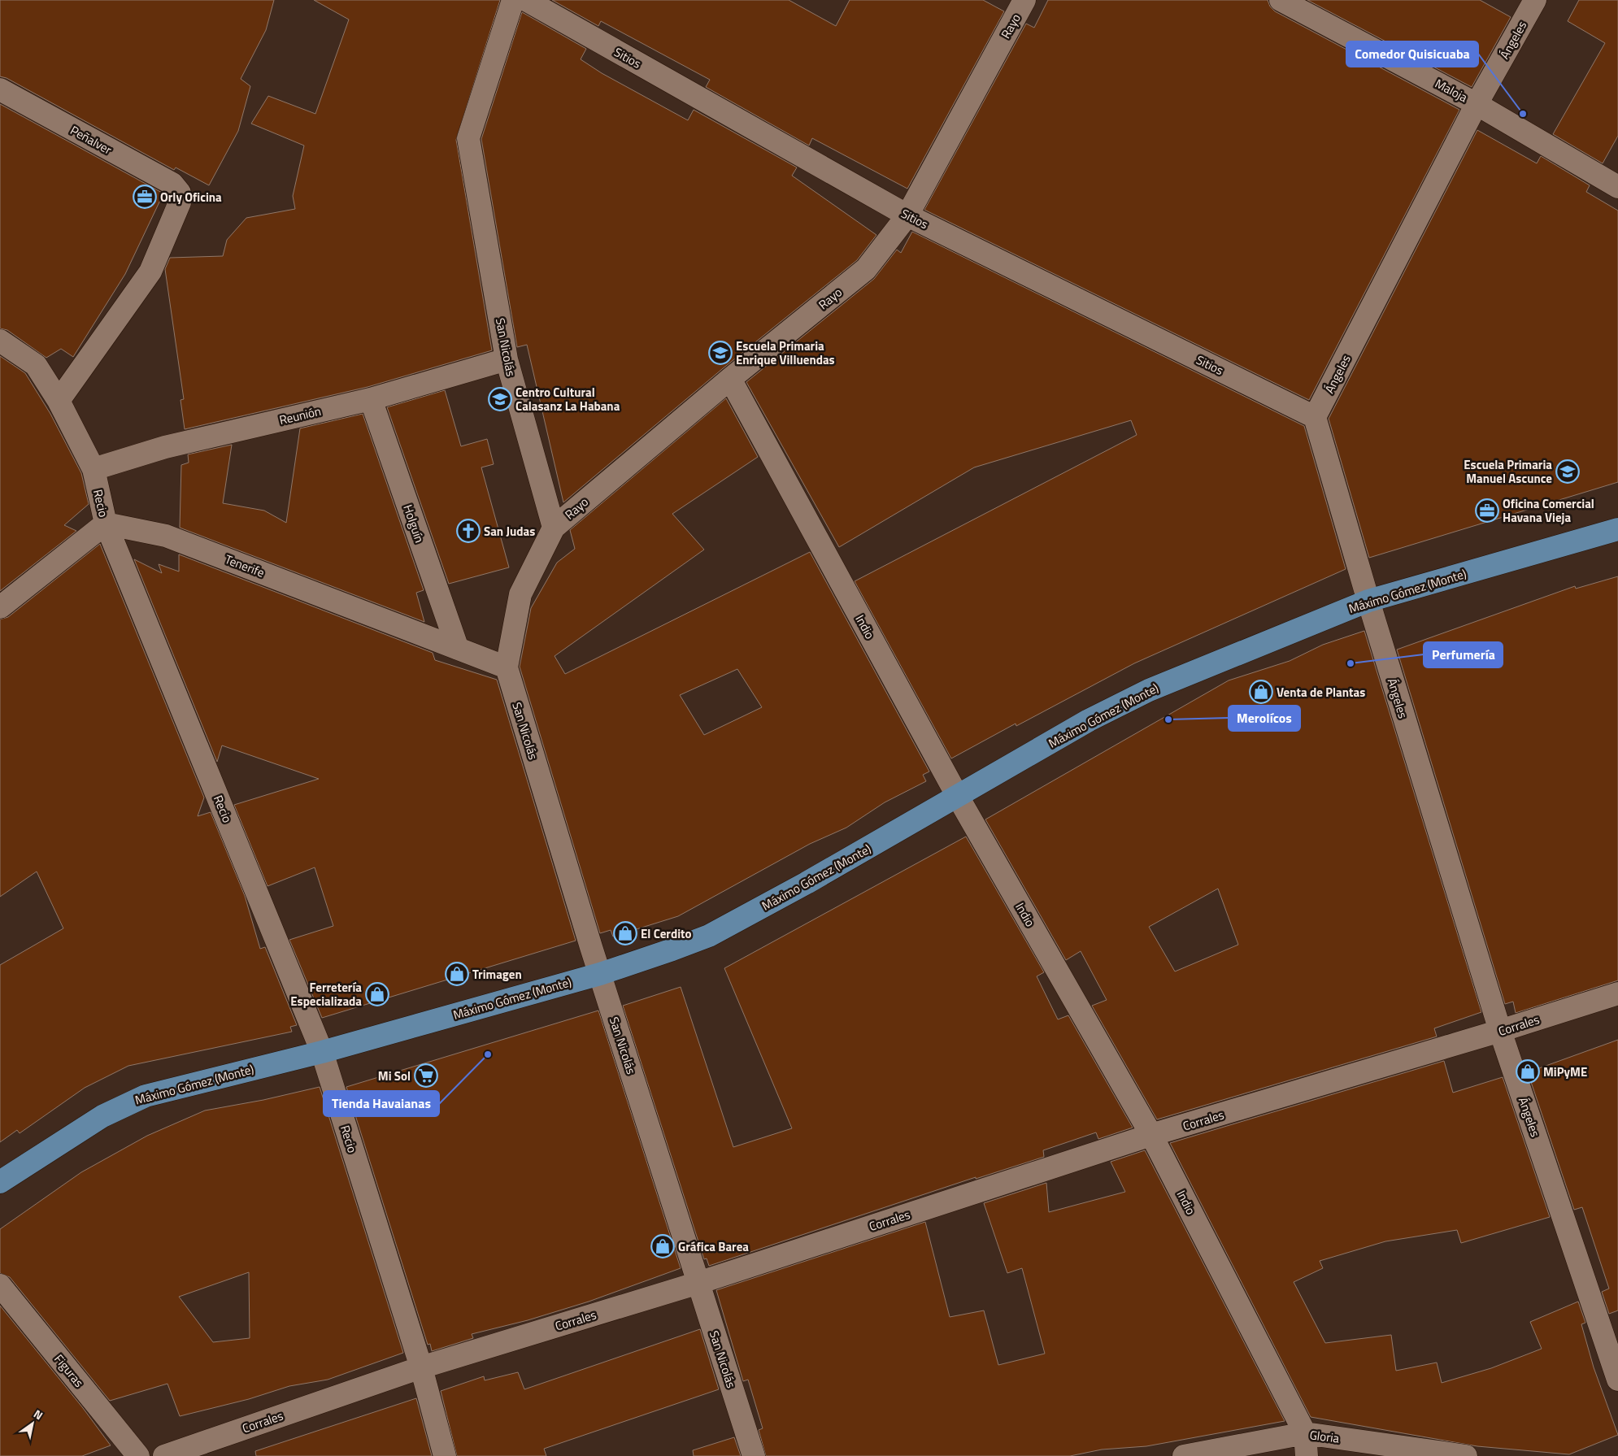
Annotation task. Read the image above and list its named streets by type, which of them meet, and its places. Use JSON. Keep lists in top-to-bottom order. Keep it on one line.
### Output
{"streets":{"main road":["Máximo Gómez (Monte)"],"street":["Rayo","Ángeles","Sitios","Maloja","Peñalver","San Nicolás","Reunión","Recio","Holguín","Tenerife","Indio","Corrales","Figuras","Gloria"]},"crossings":[["Rayo","Sitios"],["Rayo","San Nicolás"],["Rayo","Indio"],["Ángeles","Sitios"],["Ángeles","Maloja"],["Ángeles","Máximo Gómez (Monte)"],["Ángeles","Corrales"],["Peñalver","Recio"],["San Nicolás","Reunión"],["San Nicolás","Tenerife"],["San Nicolás","Máximo Gómez (Monte)"],["San Nicolás","Corrales"],["Reunión","Recio"],["Reunión","Holguín"],["Recio","Tenerife"],["Recio","Máximo Gómez (Monte)"],["Recio","Corrales"],["Holguín","Tenerife"],["Máximo Gómez (Monte)","Indio"],["Indio","Corrales"],["Indio","Gloria"]],"places":{"other":["Comedor Quisicuaba","Perfumería","Merolícos","Tienda Havaianas"],"office":["Orly Oficina","Oficina Comercial Havana Vieja"],"school or university":["Escuela Primaria Enrique Villuendas","Centro Cultural Calasanz La Habana","Escuela Primaria Manuel Ascunce"],"church":["San Judas"],"shop":["Venta de Plantas","El Cerdito","Trimagen","Ferretería Especializada","MiPyME","Gráfica Barea"],"supermarket":["Mi Sol"]},"north":"top right"}
